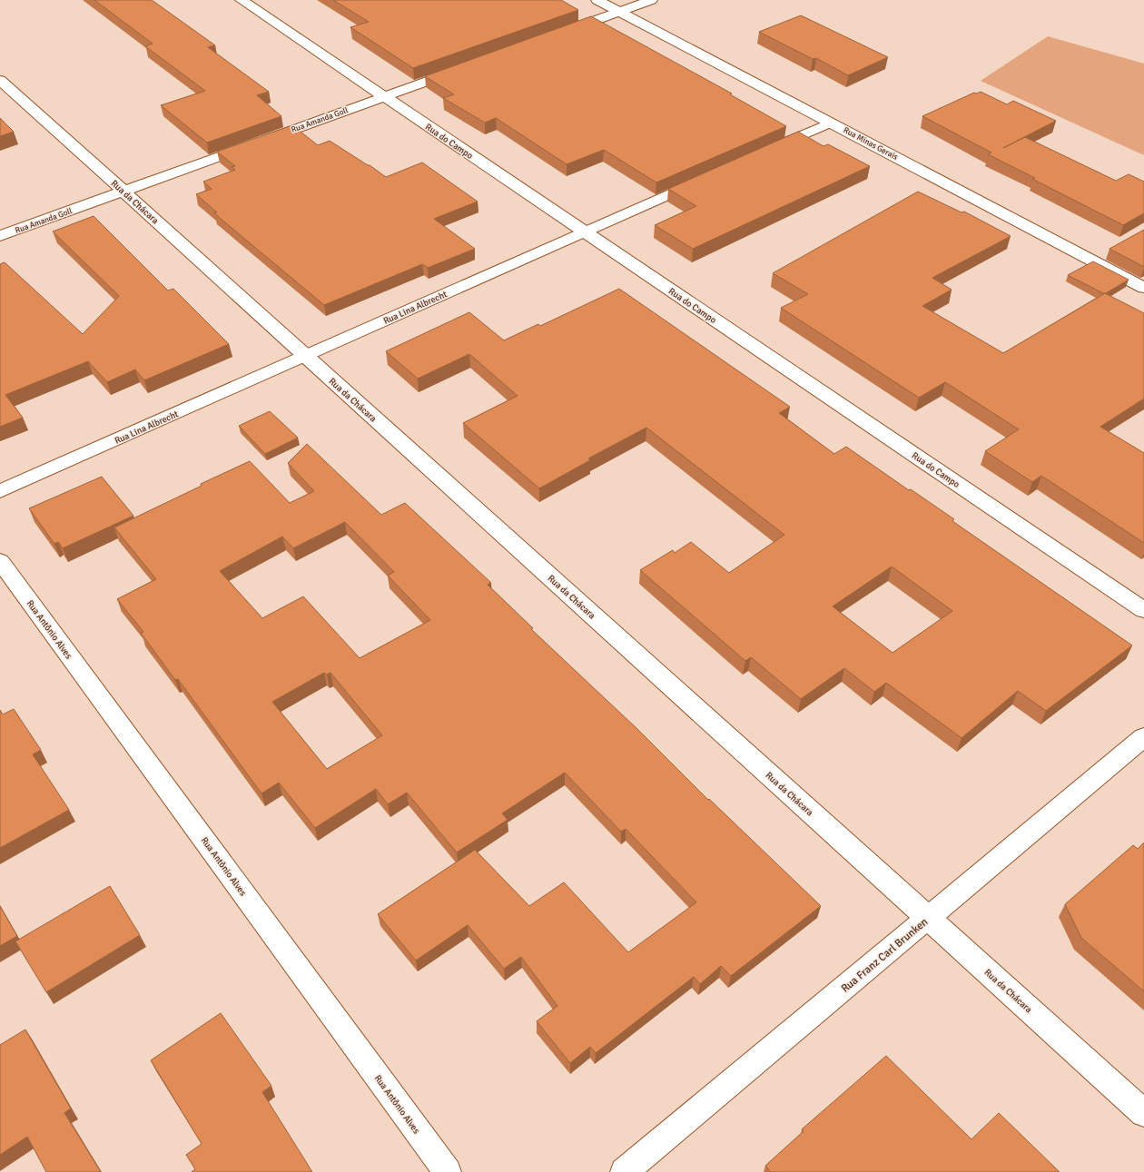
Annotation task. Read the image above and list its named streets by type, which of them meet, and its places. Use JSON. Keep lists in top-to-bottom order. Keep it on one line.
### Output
{"streets":{"street":["Rua Amanda Goll","Rua do Campo","Rua Minas Gerais","Rua da Chácara","Rua Lina Albrecht","Rua Antônio Alves","Rua Franz Carl Brunken"]},"crossings":[["Rua Amanda Goll","Rua do Campo"],["Rua Amanda Goll","Rua da Chácara"],["Rua do Campo","Rua Lina Albrecht"],["Rua da Chácara","Rua Lina Albrecht"],["Rua da Chácara","Rua Franz Carl Brunken"]]}
